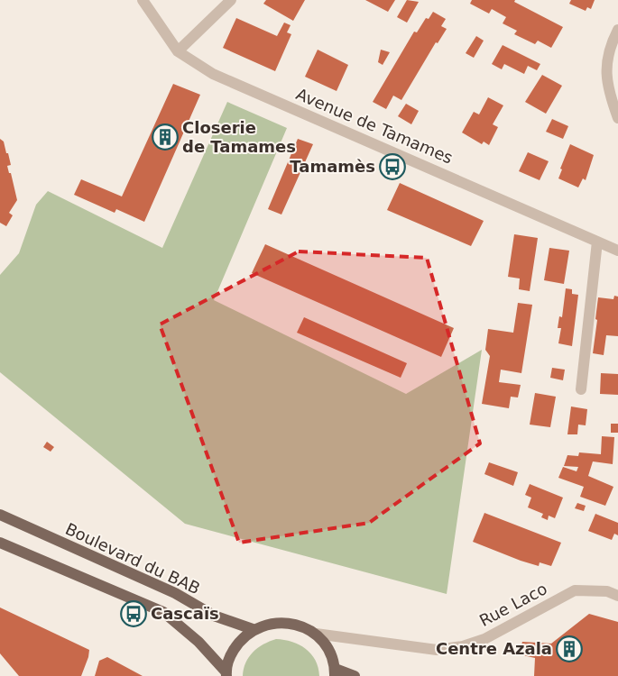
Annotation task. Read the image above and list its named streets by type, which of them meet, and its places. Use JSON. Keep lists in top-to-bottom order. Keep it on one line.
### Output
{"streets":{"main road":["Boulevard du BAB"],"street":["Avenue de Tamames","Rue Laco"]},"places":{"building":["Closerie de Tamames","Centre Azala"],"bus stop":["Tamamès","Cascaïs"]}}
